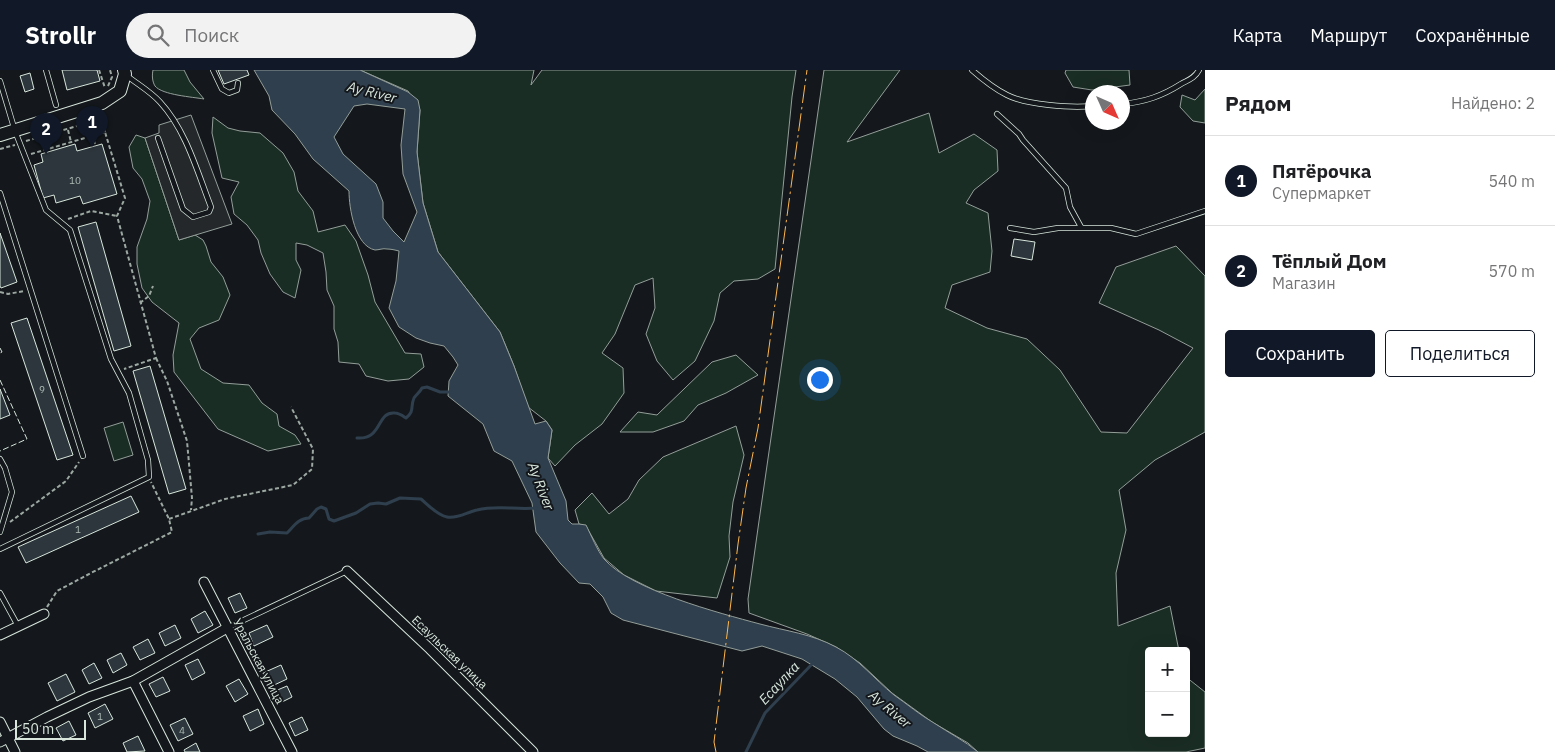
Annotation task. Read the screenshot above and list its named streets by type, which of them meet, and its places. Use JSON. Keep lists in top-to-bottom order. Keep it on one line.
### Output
{"streets":{"street":["Есаульская улица","Уральская улица"]},"water":["Ay River","Есаулка"],"house_numbers":["10","9","1","1","4"],"scale_bar":"50 m","north":"bottom right","page":{"header":"Strollr","search":"Поиск","nav":["Карта","Маршрут","Сохранённые"],"heading":["Рядом","Найдено: 2"],"pins":["1","2"],"list":[{"mark":"1","name":"Пятёрочка","note":"Супермаркет","value":"540 m"},{"mark":"2","name":"Тёплый Дом","note":"Магазин","value":"570 m"}],"buttons":["Сохранить","Поделиться"],"map_buttons":["+","−"],"scale":"50 m"}}
